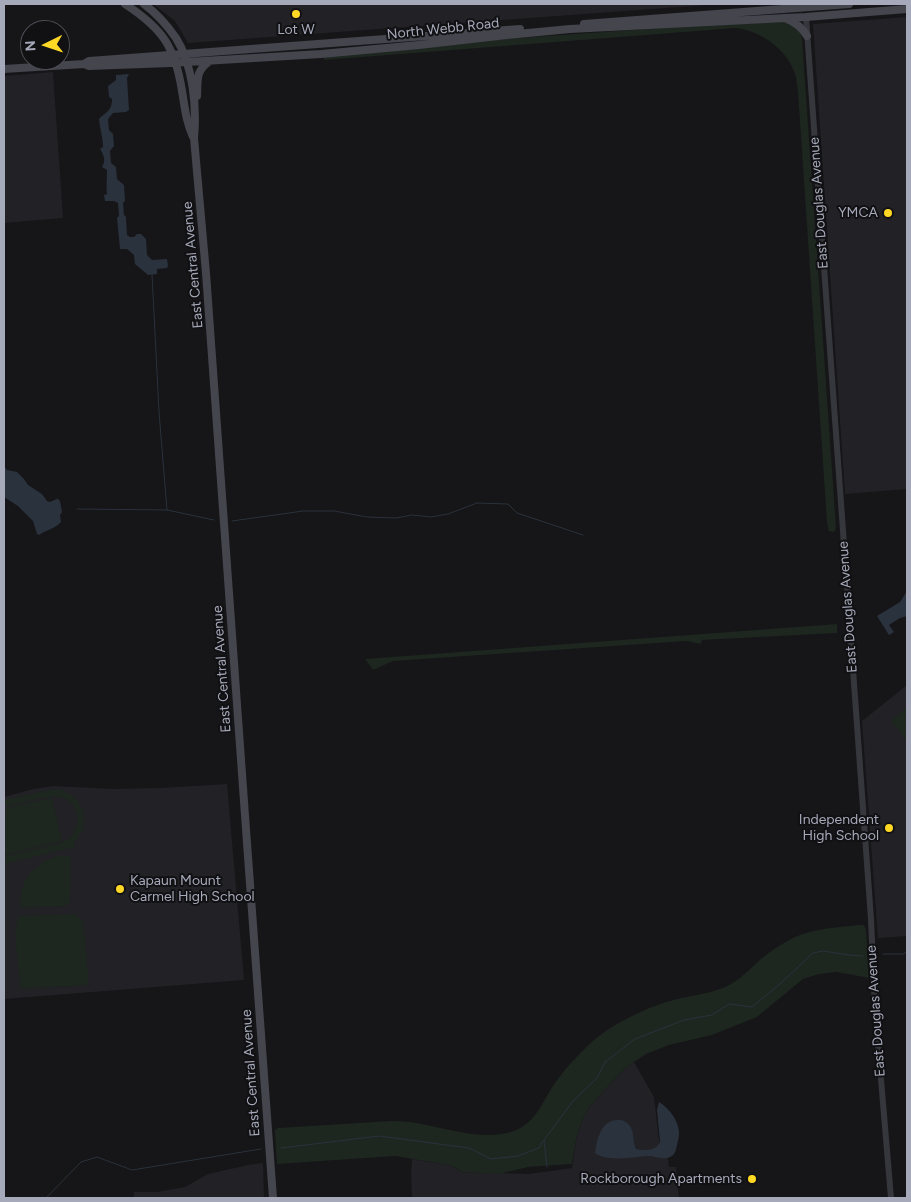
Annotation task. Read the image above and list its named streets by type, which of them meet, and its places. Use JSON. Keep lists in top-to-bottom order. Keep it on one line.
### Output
{"streets":{"main road":["North Webb Road","East Central Avenue"],"street":["East Douglas Avenue"]},"crossings":[["North Webb Road","East Douglas Avenue"],["North Webb Road","East Central Avenue"]],"places":["Lot W","YMCA","Independent High School","Kapaun Mount Carmel High School","Rockborough Apartments"],"north":"left"}
